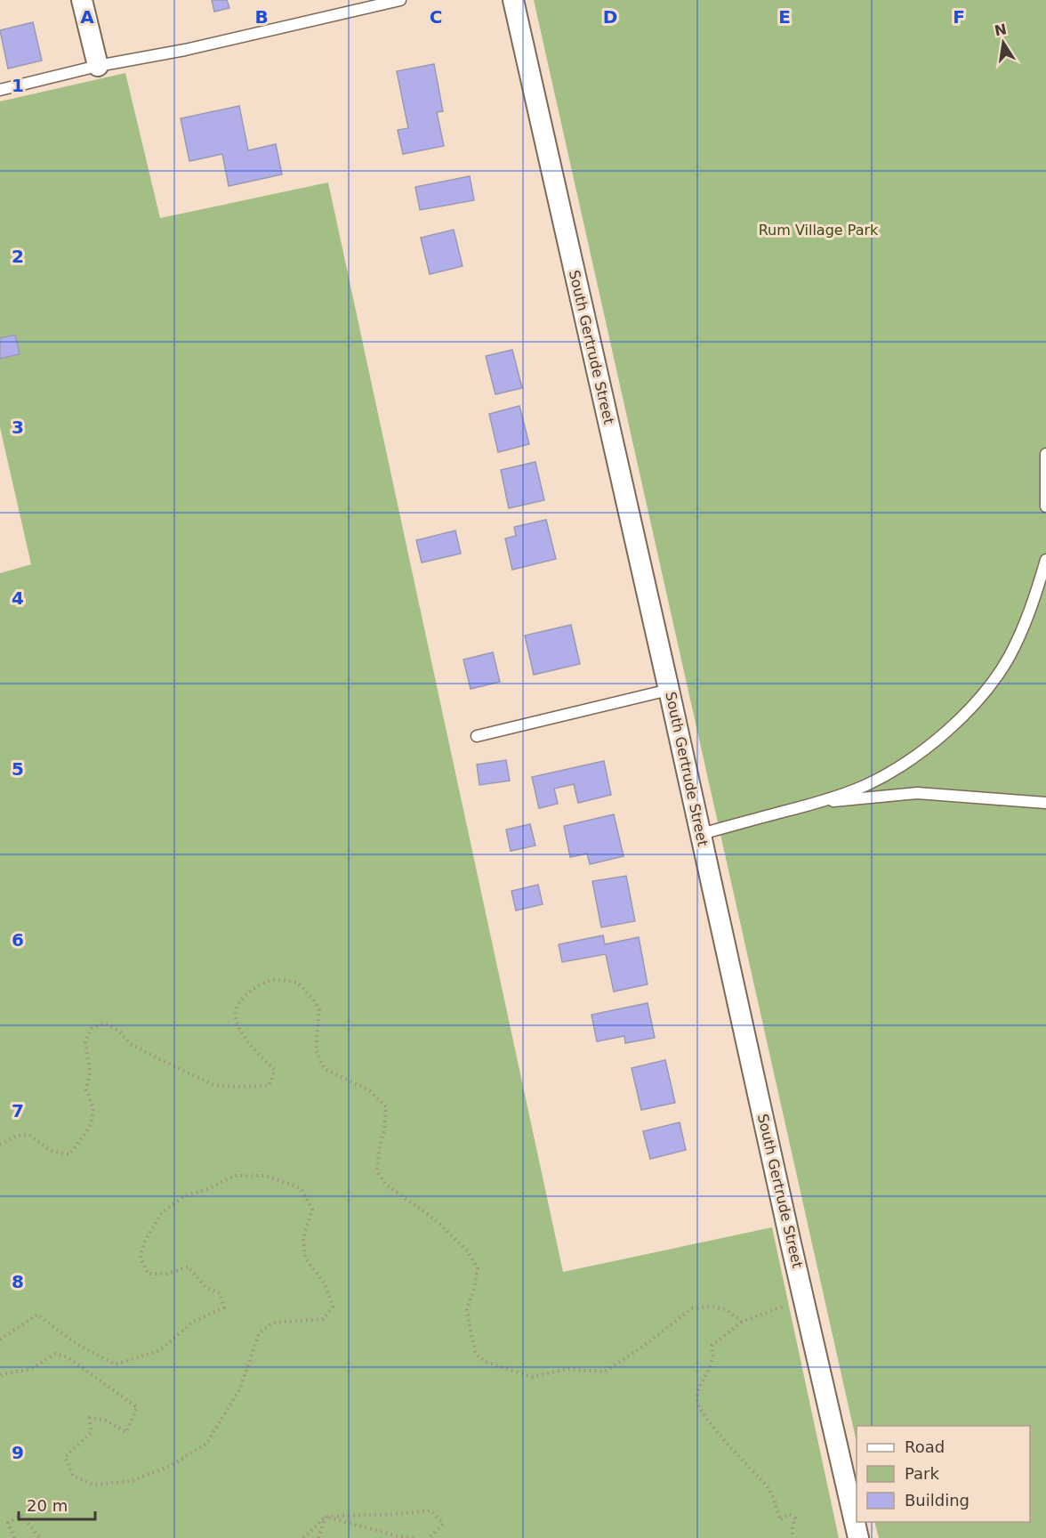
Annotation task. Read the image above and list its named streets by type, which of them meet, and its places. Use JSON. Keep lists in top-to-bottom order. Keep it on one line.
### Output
{"streets":{"street":["South Gertrude Street"]},"parks":["Rum Village Park"],"legend":["Road","Park","Building"],"scale_bar":"20 m","north":"top","grid":{"columns":["A","B","C","D","E","F"],"rows":["1","2","3","4","5","6","7","8","9"]}}
